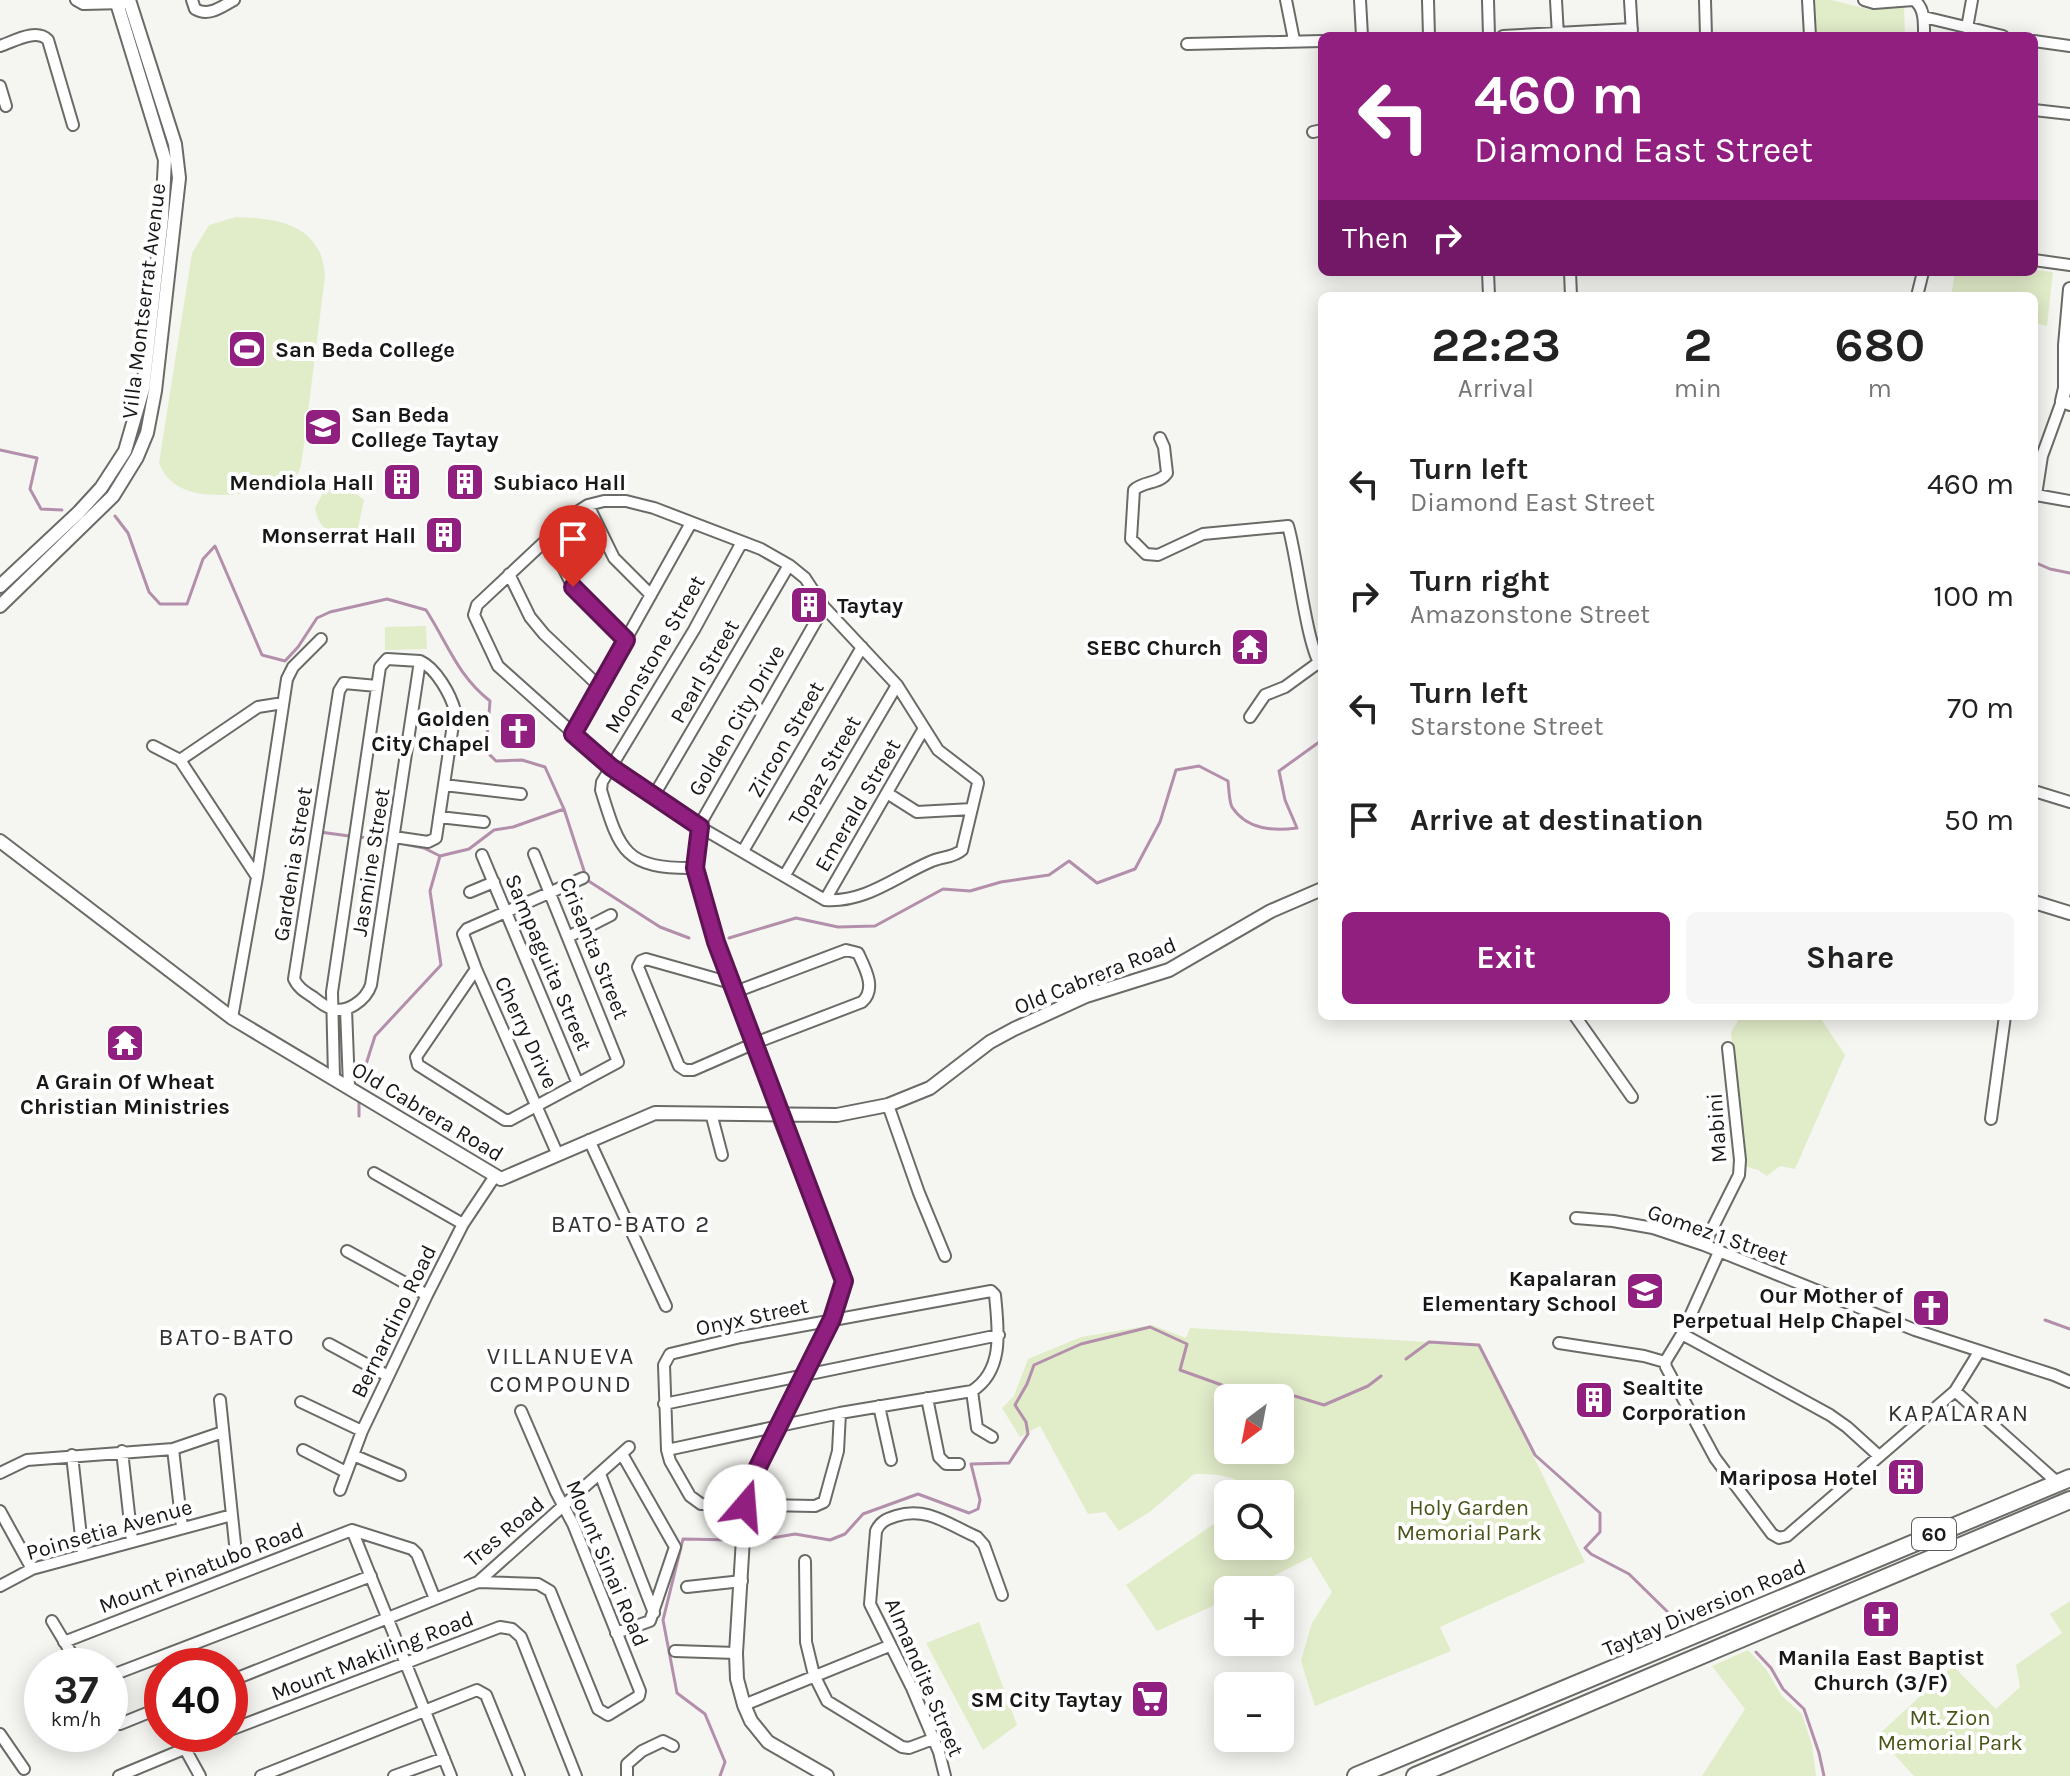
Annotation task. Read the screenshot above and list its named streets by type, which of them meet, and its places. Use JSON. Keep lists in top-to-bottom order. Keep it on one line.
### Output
{"streets":{"main road":["60","Taytay Diversion Road"],"street":["Villa Montserrat Avenue","Moonstone Street","Pearl Street","Golden City Drive","Zircon Street","Topaz Street","Emerald Street","Jasmine Street","Gardenia Street","Crisanta Street","Sampaguita Street","Old Cabrera Road","Cherry Drive","Mabini","Gomez 1 Street","Onyx Street","Bernardino Road","Poinsetia Avenue","Tres Road","Mount Sinai Road","Mount Pinatubo Road","Mount Makiling Road","Almandite Street"]},"crossings":[["Moonstone Street","Golden City Drive"],["Golden City Drive","Old Cabrera Road"],["Golden City Drive","Onyx Street"],["Crisanta Street","Sampaguita Street"],["Sampaguita Street","Cherry Drive"],["Old Cabrera Road","Cherry Drive"],["Old Cabrera Road","Bernardino Road"],["Mabini","Gomez 1 Street"],["Tres Road","Mount Sinai Road"]],"districts":["BATO-BATO 2","BATO-BATO","VILLANUEVA COMPOUND","KAPALARAN"],"parks":["Holy Garden Memorial Park","Mt. Zion Memorial Park"],"places":{"sports":["San Beda College"],"school or university":["San Beda College Taytay","Kapalaran Elementary School"],"building":["Mendiola Hall","Subiaco Hall","Monserrat Hall","Taytay","Sealtite Corporation","Mariposa Hotel"],"temple":["SEBC Church","A Grain Of Wheat Christian Ministries"],"church":["Golden City Chapel","Our Mother of Perpetual Help Chapel","Manila East Baptist Church (3/F)"],"supermarket":["SM City Taytay"]},"north":"bottom left","page":{"turn":["460 m","Diamond East Street"],"then":"Then","eta":["22:23","Arrival","2","min","680","m"],"list":[{"name":"Turn left","note":"Diamond East Street","value":"460 m"},{"name":"Turn right","note":"Amazonstone Street","value":"100 m"},{"name":"Turn left","note":"Starstone Street","value":"70 m"},{"name":"Arrive at destination","value":"50 m"}],"buttons":["Exit","Share"],"map_buttons":["+","−"],"speed":"37 km/h","limit":"40"}}
